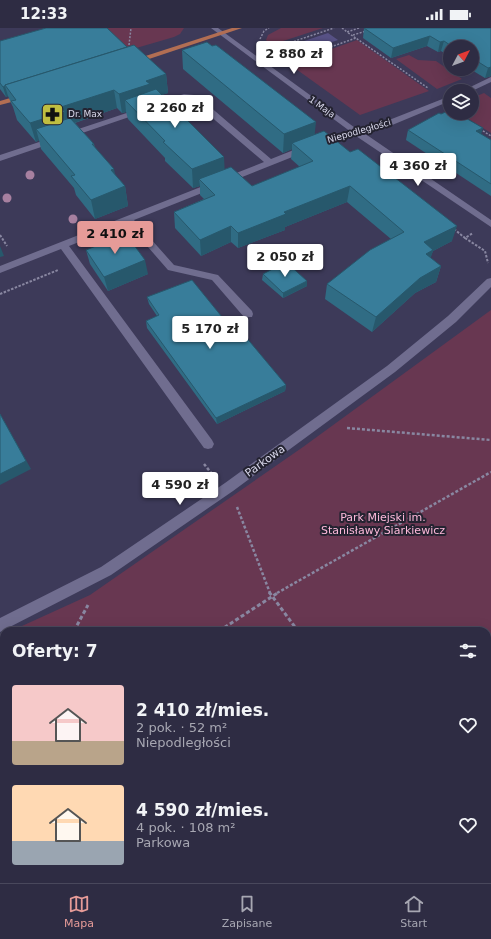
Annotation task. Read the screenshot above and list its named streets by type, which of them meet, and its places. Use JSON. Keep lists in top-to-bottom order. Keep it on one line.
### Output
{"streets":{"street":["1 Maja","Niepodległości","Parkowa"]},"crossings":[["1 Maja","Niepodległości"]],"parks":["Park Miejski im. Stanisławy Siarkiewicz"],"places":{"pharmacy":["Dr. Max"]},"north":"top right","page":{"status":"12:33","price":["2 880 zł","2 260 zł","4 360 zł","2 410 zł","2 050 zł","5 170 zł","4 590 zł"],"heading":"Oferty: 7","list":[{"name":"2 410 zł/mies.","note":"2 pok. · 52 m² · Niepodległości"},{"name":"4 590 zł/mies.","note":"4 pok. · 108 m² · Parkowa"}],"tabs":["Mapa","Zapisane","Start"]}}
